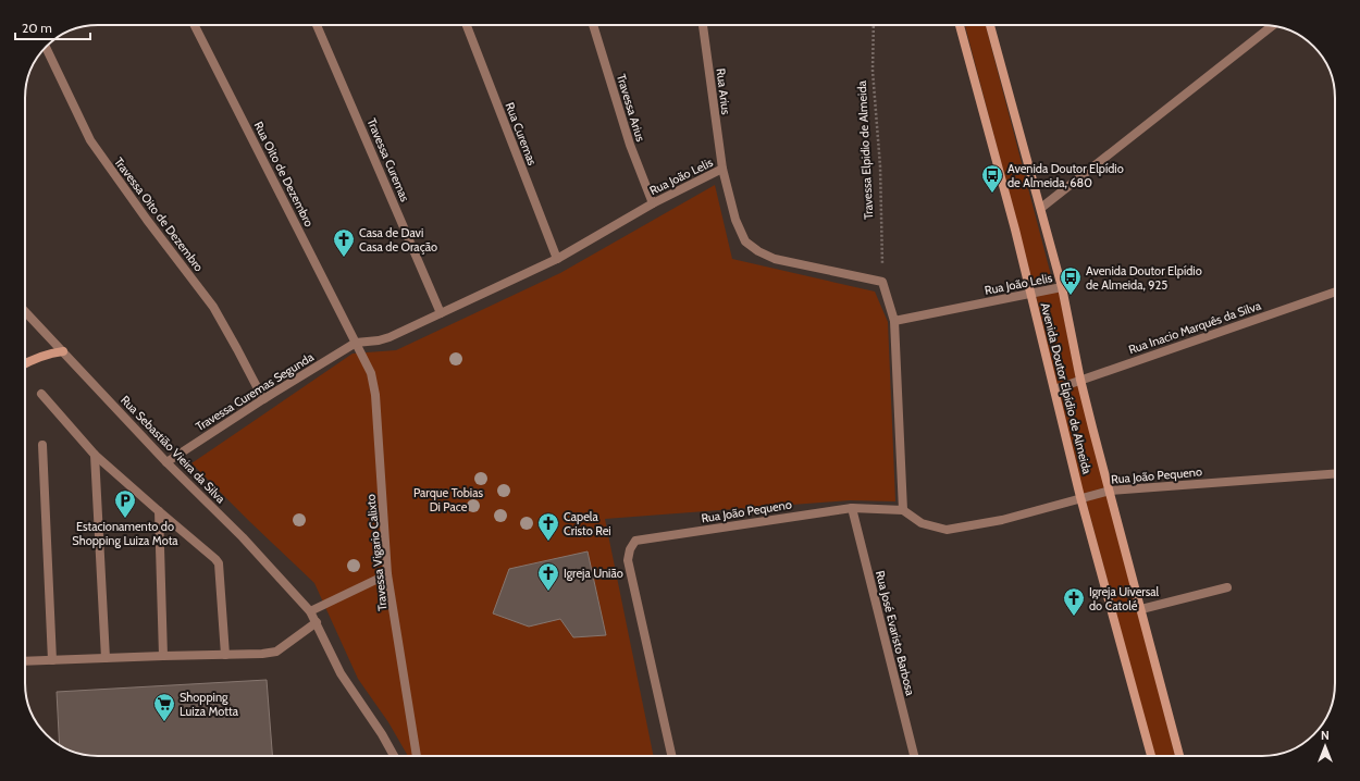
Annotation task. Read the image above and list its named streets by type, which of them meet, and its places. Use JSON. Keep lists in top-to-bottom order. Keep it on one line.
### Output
{"streets":{"main road":["Avenida Doutor Elpídio de Almeida"],"street":["Rua Arius","Travessa Arius","Rua Curemas","Travessa Curemas","Rua Oito de Dezembro","Rua João Lelis","Travessa Oito de Dezembro","Rua Inacio Marquês da Silva","Travessa Curemas Segunda","Rua Sebastião Vieira da Silva","Rua João Pequeno","Travessa Vigario Calixto","Rua José Evaristo Barbosa"],"path":["Travessa Elpidio de Almeida"]},"crossings":[["Rua Arius","Rua João Lelis"],["Travessa Arius","Rua João Lelis"],["Rua Curemas","Rua João Lelis"],["Travessa Elpidio de Almeida","Rua João Lelis"],["Travessa Curemas","Rua João Lelis"],["Rua Oito de Dezembro","Rua João Lelis"],["Rua Oito de Dezembro","Travessa Curemas Segunda"],["Rua Oito de Dezembro","Travessa Vigario Calixto"],["Rua João Lelis","Avenida Doutor Elpídio de Almeida"],["Rua João Lelis","Travessa Curemas Segunda"],["Rua João Lelis","Travessa Vigario Calixto"],["Travessa Oito de Dezembro","Travessa Curemas Segunda"],["Rua Inacio Marquês da Silva","Avenida Doutor Elpídio de Almeida"],["Avenida Doutor Elpídio de Almeida","Rua João Pequeno"],["Travessa Curemas Segunda","Rua Sebastião Vieira da Silva"],["Travessa Curemas Segunda","Travessa Vigario Calixto"],["Rua João Pequeno","Rua José Evaristo Barbosa"]],"parks":["Parque Tobias Di Pace"],"places":{"bus stop":["Avenida Doutor Elpídio de Almeida, 680","Avenida Doutor Elpídio de Almeida, 925"],"church":["Casa de Davi Casa de Oração","Capela Cristo Rei","Igreja União","Igreja Uiversal do Catolé"],"parking":["Estacionamento do Shopping Luiza Mota"],"supermarket":["Shopping Luiza Motta"]},"scale_bar":"20 m","north":"top"}
